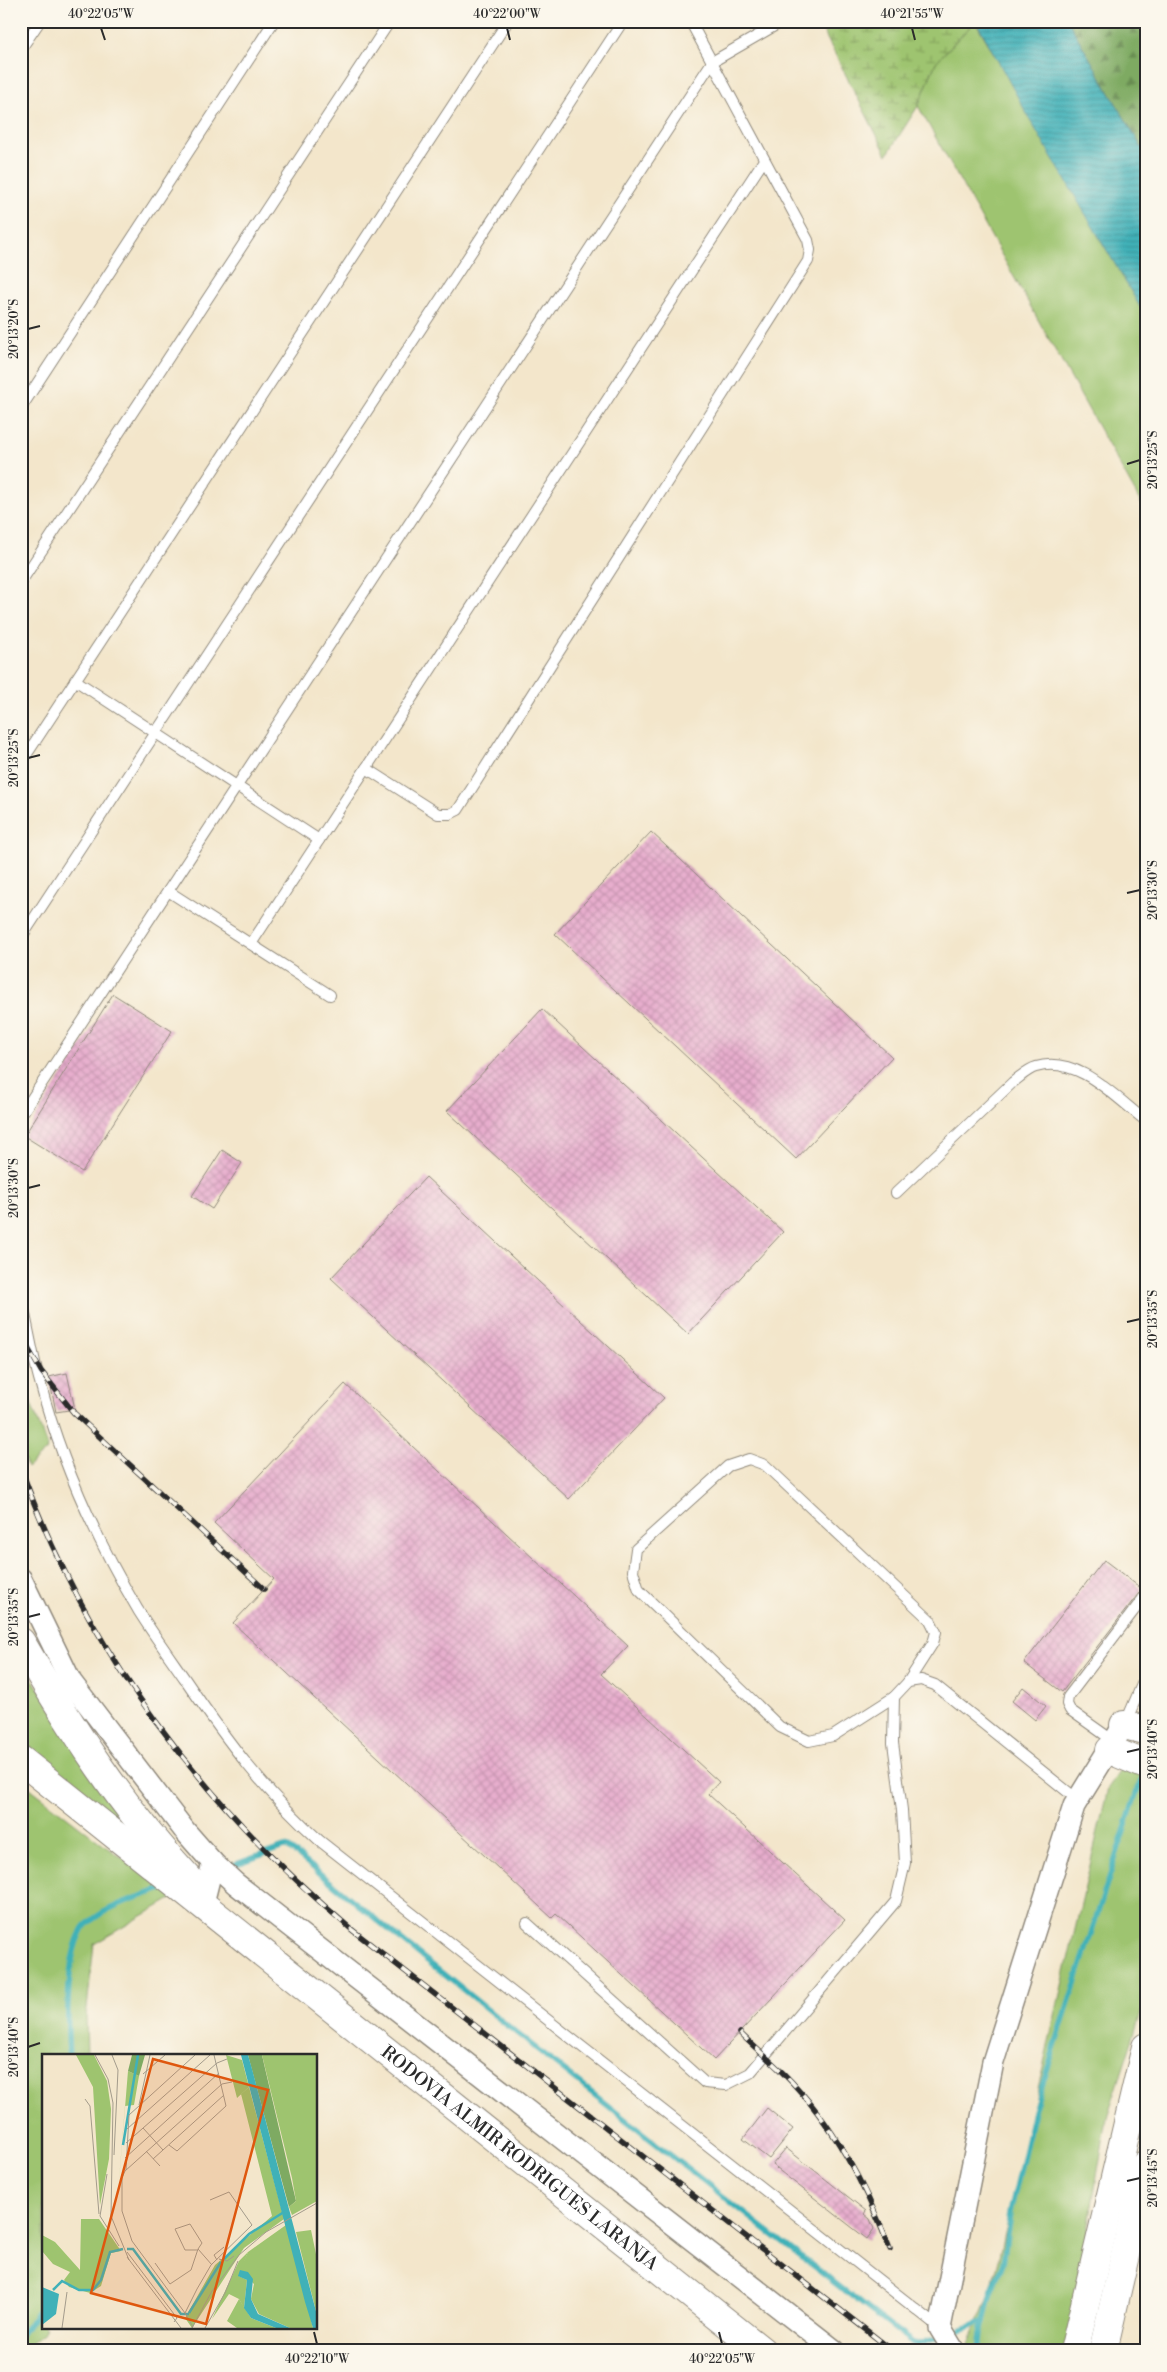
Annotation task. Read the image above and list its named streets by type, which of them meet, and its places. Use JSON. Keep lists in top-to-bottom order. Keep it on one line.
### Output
{"streets":{"main road":["RODOVIA ALMIR RODRIGUES LARANJA"]},"coordinates":["40°22'05\"W","40°22'00\"W","40°21'55\"W","20°13'20\"S","20°13'25\"S","20°13'30\"S","20°13'35\"S","20°13'40\"S","20°13'45\"S","40°22'10\"W"]}
